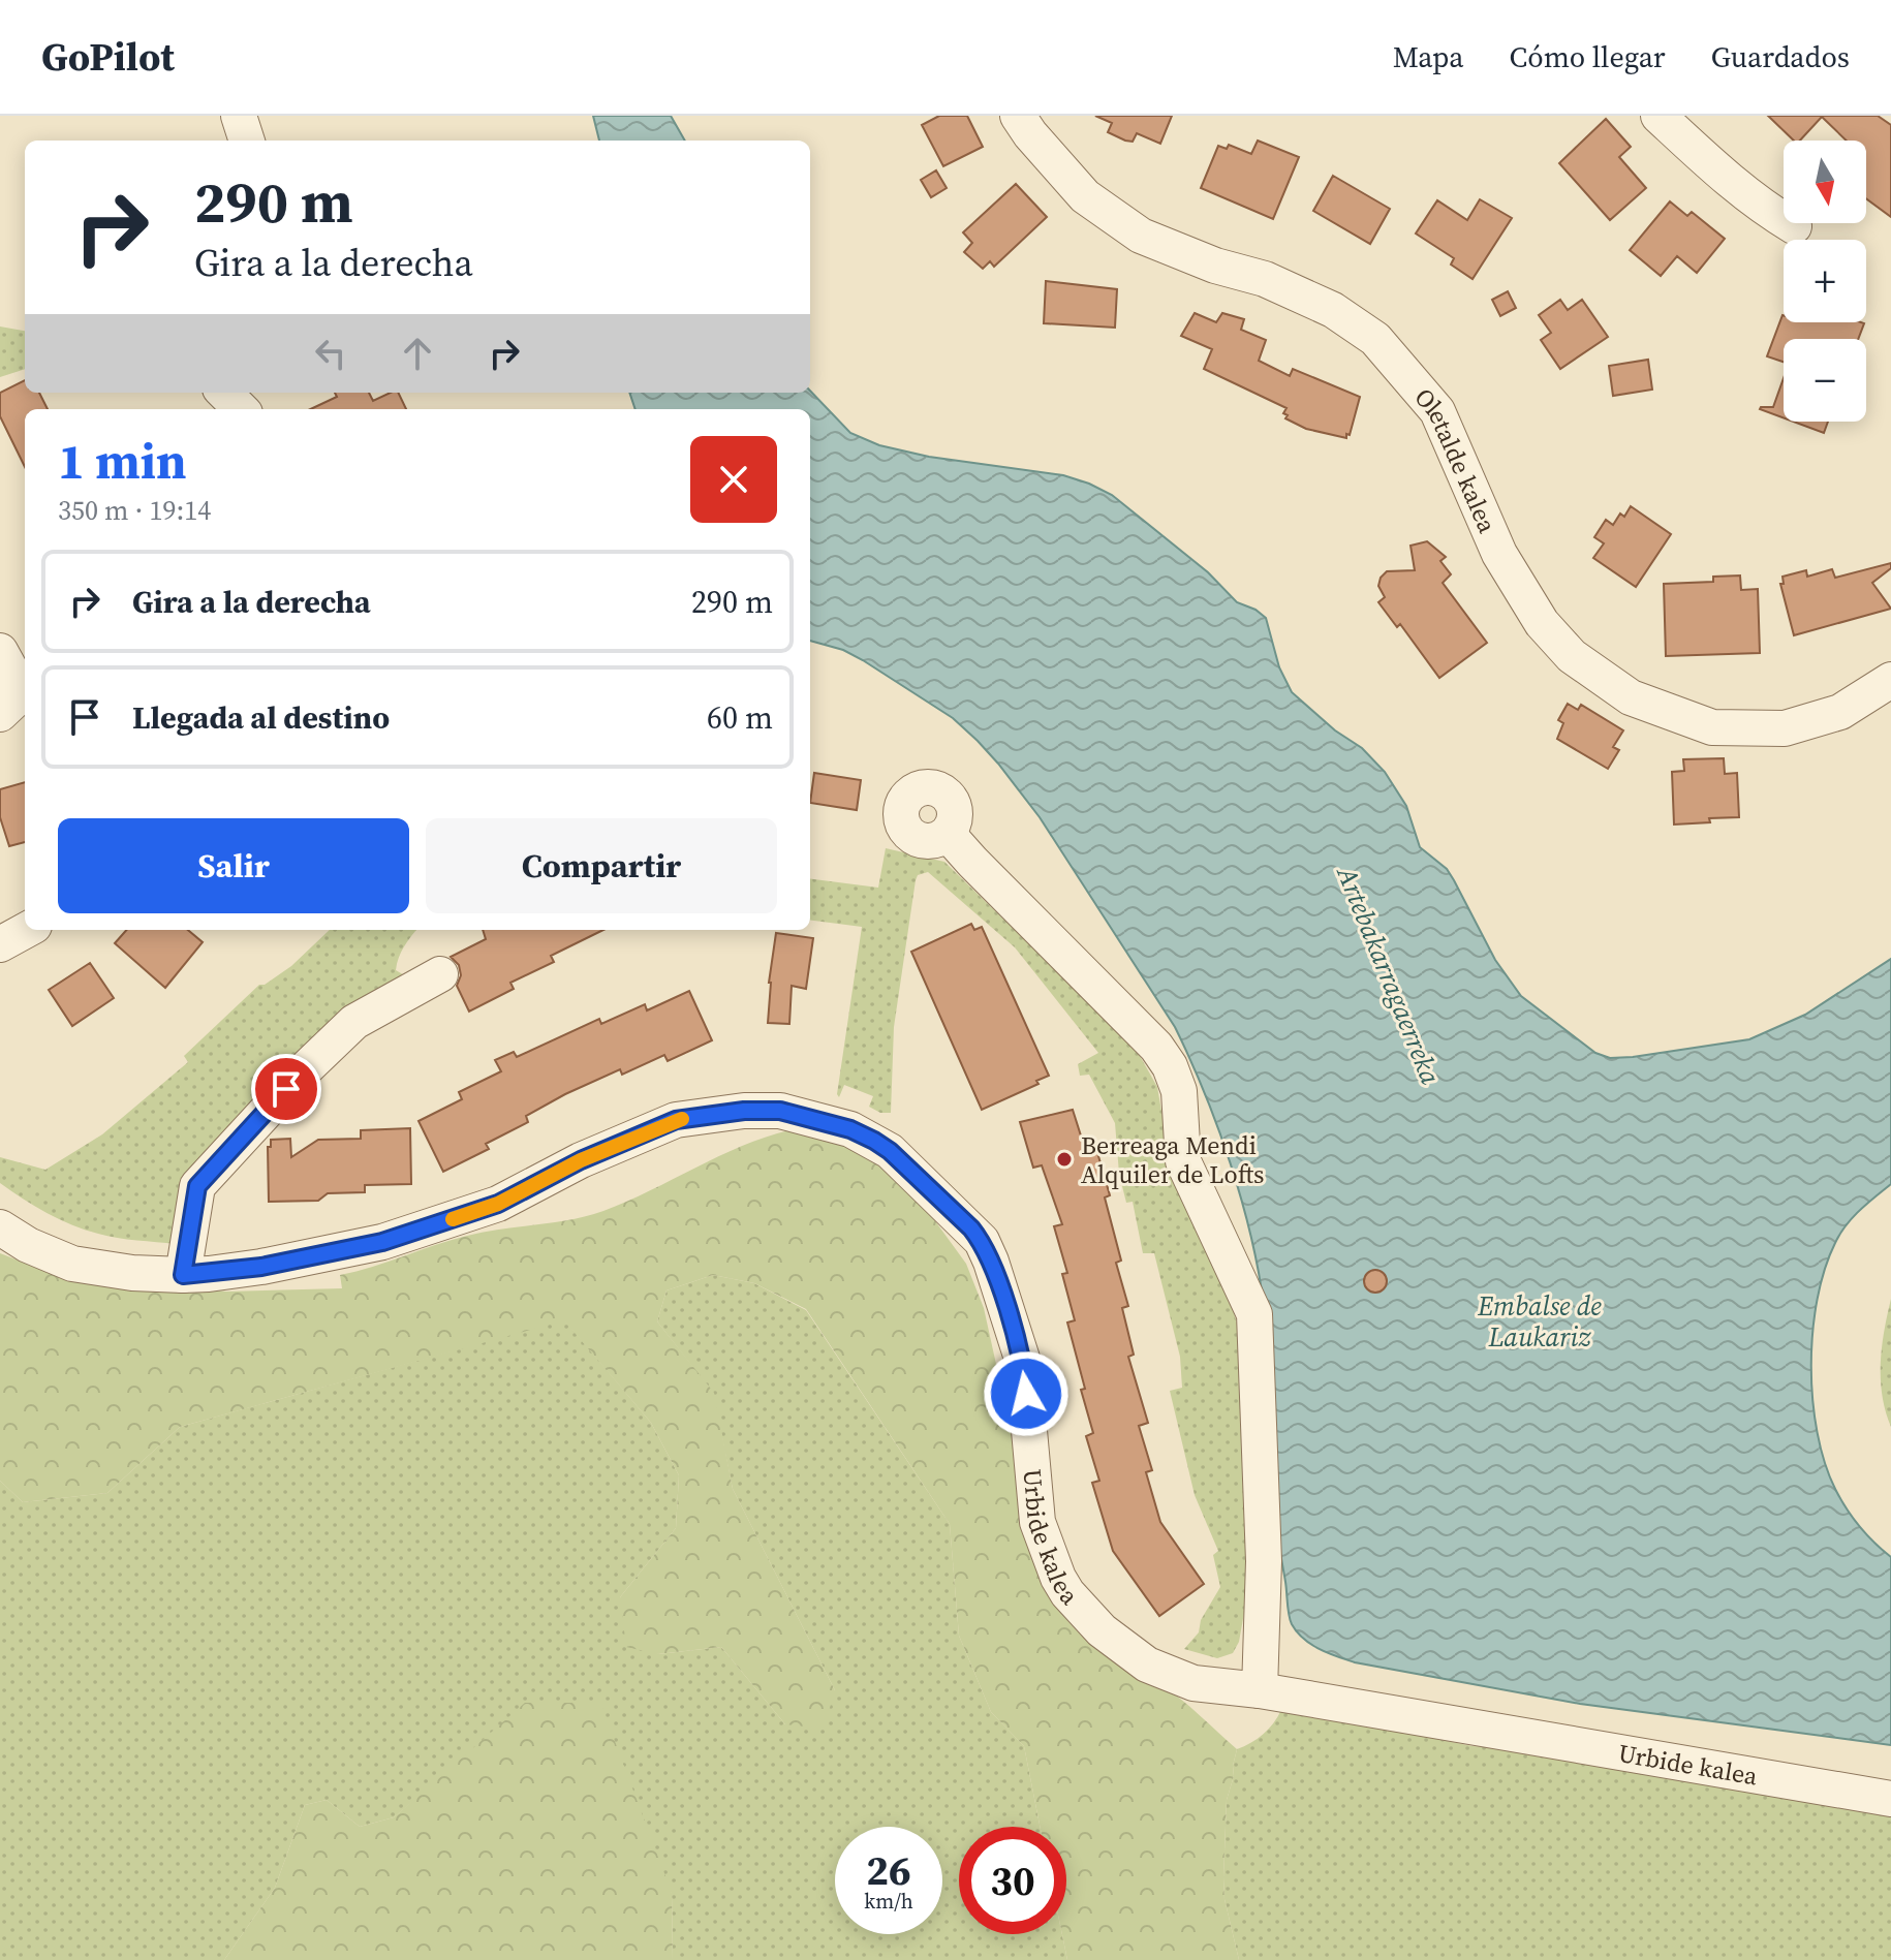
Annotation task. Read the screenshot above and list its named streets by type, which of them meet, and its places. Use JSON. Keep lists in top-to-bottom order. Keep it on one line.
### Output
{"streets":{"street":["Oletalde kalea","Urbide kalea"]},"water":["Artebakarragaerreka","Embalse de Laukariz"],"places":["Berreaga Mendi Alquiler de Lofts"],"north":"bottom","page":{"header":"GoPilot","nav":["Mapa","Cómo llegar","Guardados"],"map_buttons":["+","−"],"turn":["290 m","Gira a la derecha"],"heading":["1 min","350 m · 19:14"],"list":[{"name":"Gira a la derecha","value":"290 m"},{"name":"Llegada al destino","value":"60 m"}],"buttons":["Salir","Compartir"],"speed":"26 km/h","limit":"30"}}
